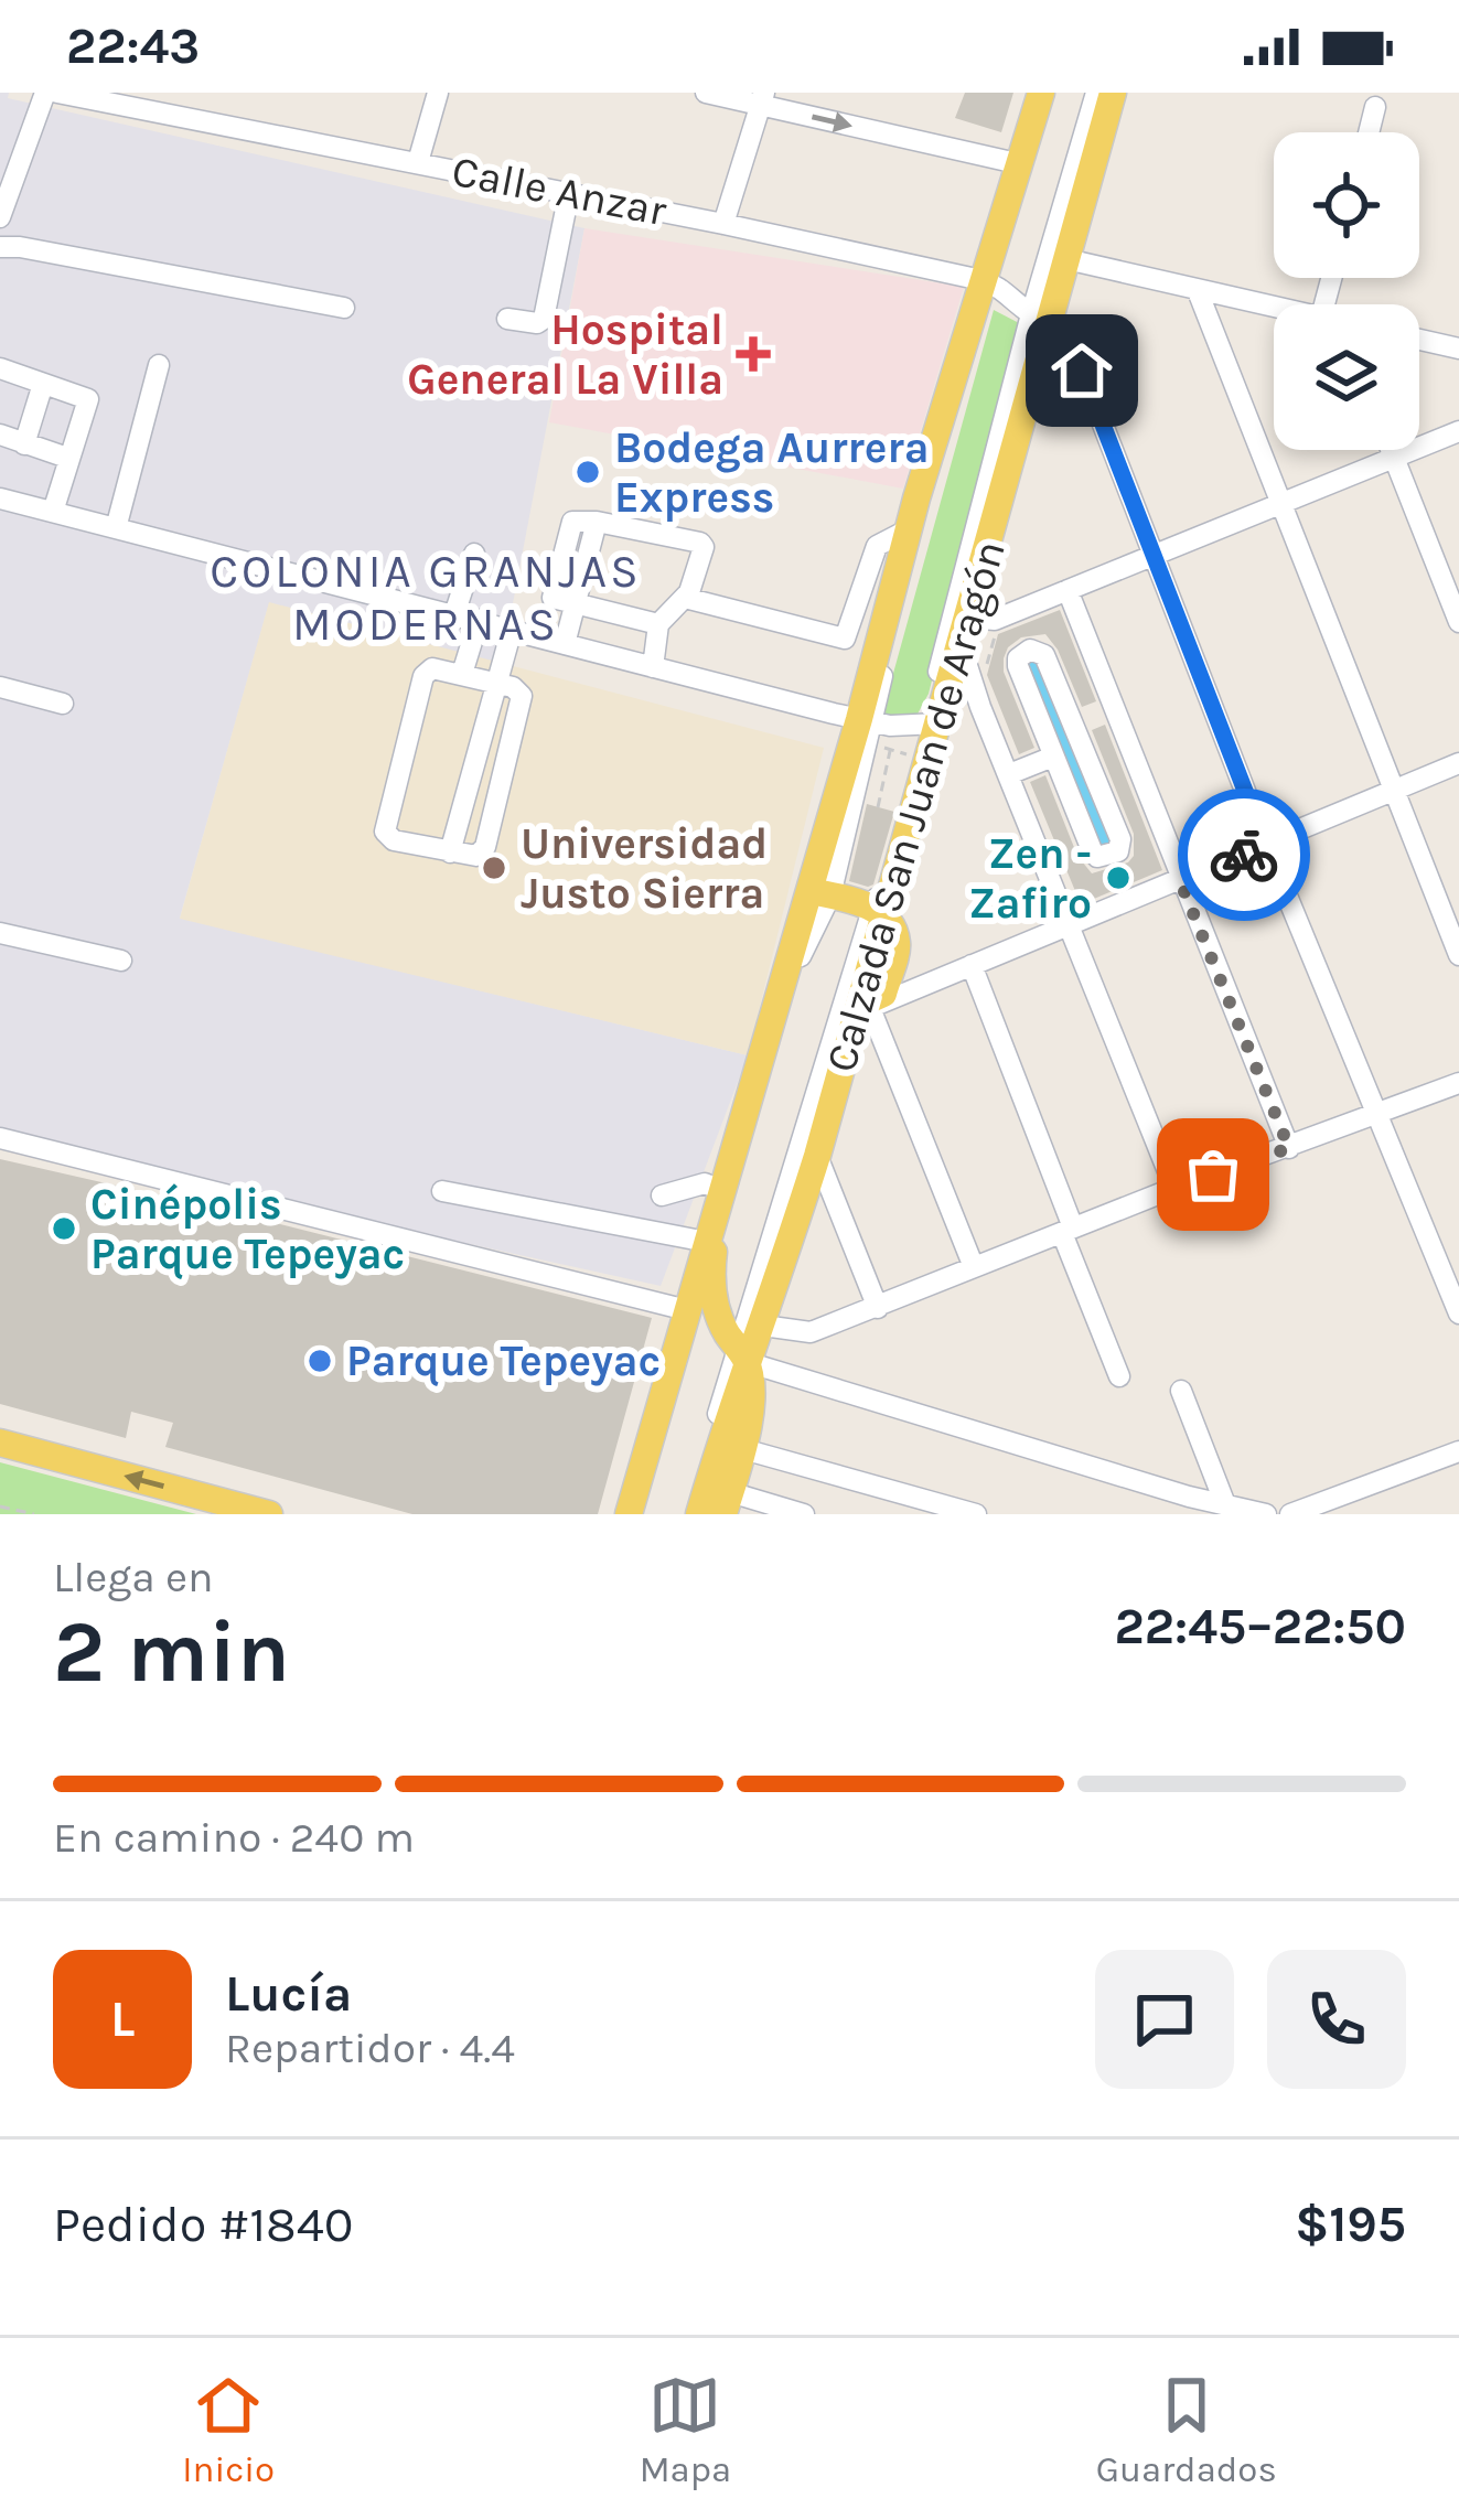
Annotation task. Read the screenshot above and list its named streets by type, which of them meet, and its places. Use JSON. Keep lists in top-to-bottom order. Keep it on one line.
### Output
{"streets":{"main road":["Calzada San Juan de Aragón"],"street":["Calle Anzar"]},"crossings":[["Calle Anzar","Calzada San Juan de Aragón"]],"districts":["COLONIA GRANJAS MODERNAS"],"places":{"health":["Hospital General La Villa"],"other":["Bodega Aurrera Express","Universidad Justo Sierra","Zen - Zafiro","Cinépolis Parque Tepeyac","Parque Tepeyac"]},"page":{"status":"22:43","heading":["2 min","Llega en","22:45–22:50"],"panel":["Lucía","Repartidor · 4.4","Pedido #1840","$195"],"bar":"En camino · 240 m","round":"L","tabs":["Inicio","Mapa","Guardados"]}}
